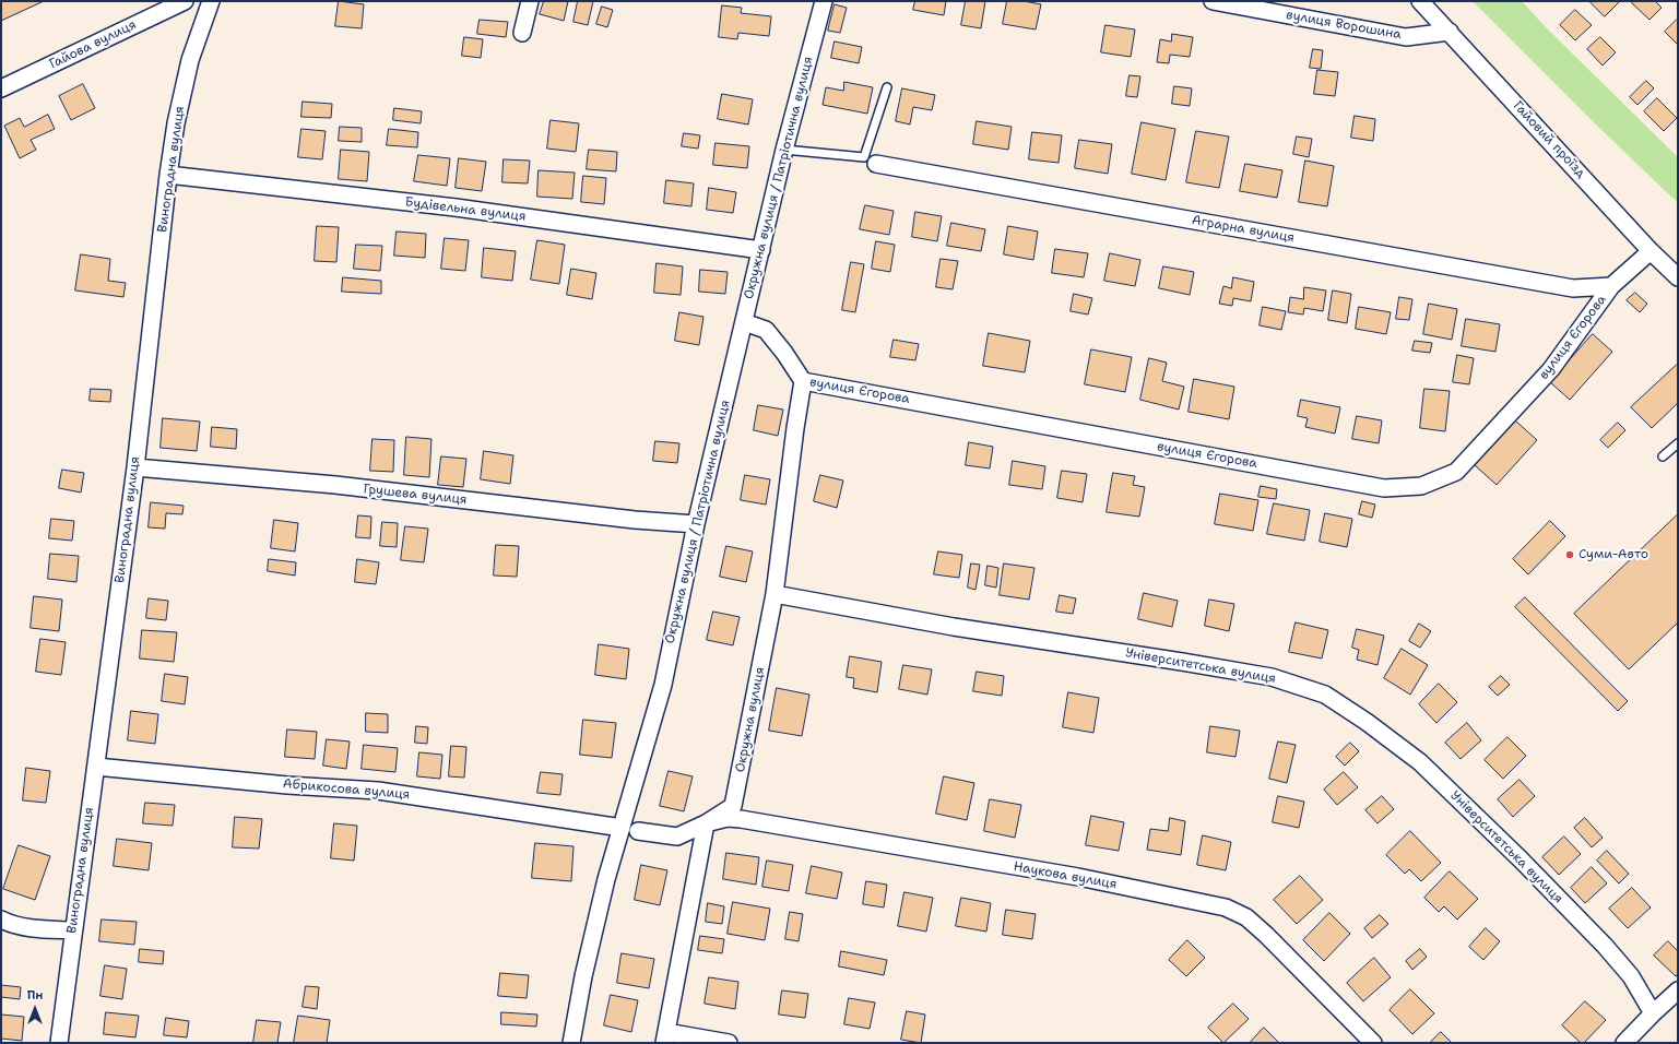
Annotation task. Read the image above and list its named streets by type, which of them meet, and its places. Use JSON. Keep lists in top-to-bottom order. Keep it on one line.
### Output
{"streets":{"street":["вулиця Ворошина","Гайова вулиця","Гайовий проїзд","Виноградна вулиця","Окружна вулиця / Патріотична вулиця","Будівельна вулиця","Аграрна вулиця","вулиця Єгорова","Грушева вулиця","Університетська вулиця","Окружна вулиця","Абрикосова вулиця","Наукова вулиця"]},"crossings":[["вулиця Ворошина","Гайовий проїзд"],["Гайовий проїзд","вулиця Єгорова"],["Виноградна вулиця","Будівельна вулиця"],["Виноградна вулиця","Грушева вулиця"],["Виноградна вулиця","Абрикосова вулиця"],["Окружна вулиця / Патріотична вулиця","Будівельна вулиця"],["Окружна вулиця / Патріотична вулиця","вулиця Єгорова"],["Окружна вулиця / Патріотична вулиця","Грушева вулиця"],["Окружна вулиця / Патріотична вулиця","Абрикосова вулиця"],["Аграрна вулиця","вулиця Єгорова"],["вулиця Єгорова","Окружна вулиця"],["Університетська вулиця","Окружна вулиця"],["Окружна вулиця","Наукова вулиця"]],"places":["Суми-Авто"],"north":"top"}
